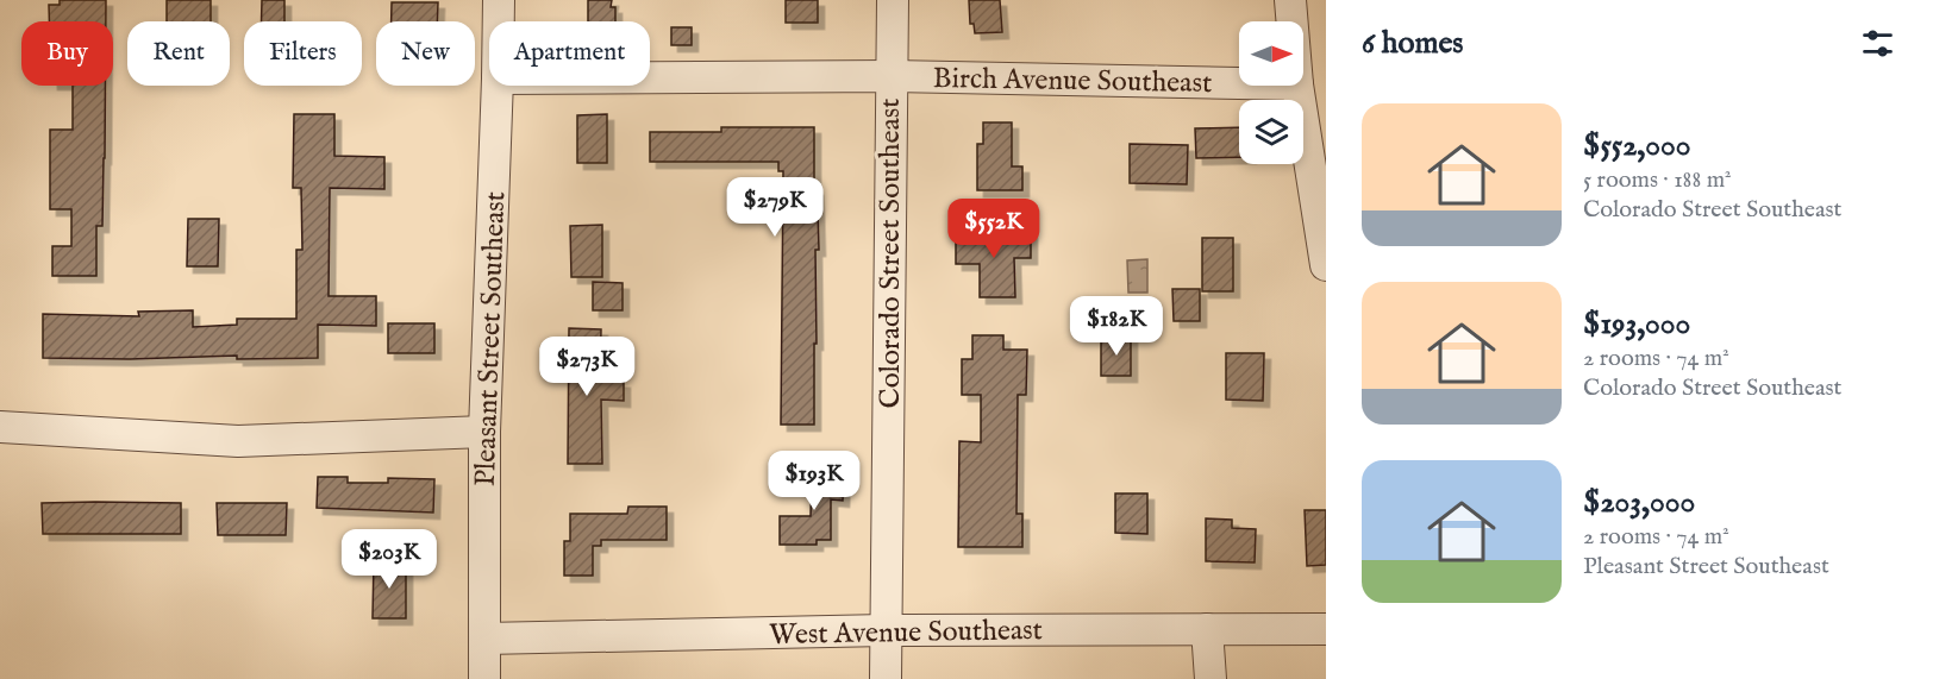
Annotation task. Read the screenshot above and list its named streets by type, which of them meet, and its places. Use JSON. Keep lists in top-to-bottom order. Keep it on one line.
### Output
{"streets":{"street":["Birch Avenue Southeast","Colorado Street Southeast","Pleasant Street Southeast","West Avenue Southeast"]},"crossings":[["Birch Avenue Southeast","Colorado Street Southeast"],["Colorado Street Southeast","West Avenue Southeast"],["Pleasant Street Southeast","West Avenue Southeast"]],"north":"right","page":{"heading":"6 homes","chip":["Buy","Rent","Filters","New","Apartment"],"list":[{"name":"$552,000","note":"5 rooms · 188 m² · Colorado Street Southeast"},{"name":"$193,000","note":"2 rooms · 74 m² · Colorado Street Southeast"},{"name":"$203,000","note":"2 rooms · 74 m² · Pleasant Street Southeast"}],"price":["$279K","$552K","$182K","$273K","$193K","$203K"]}}
